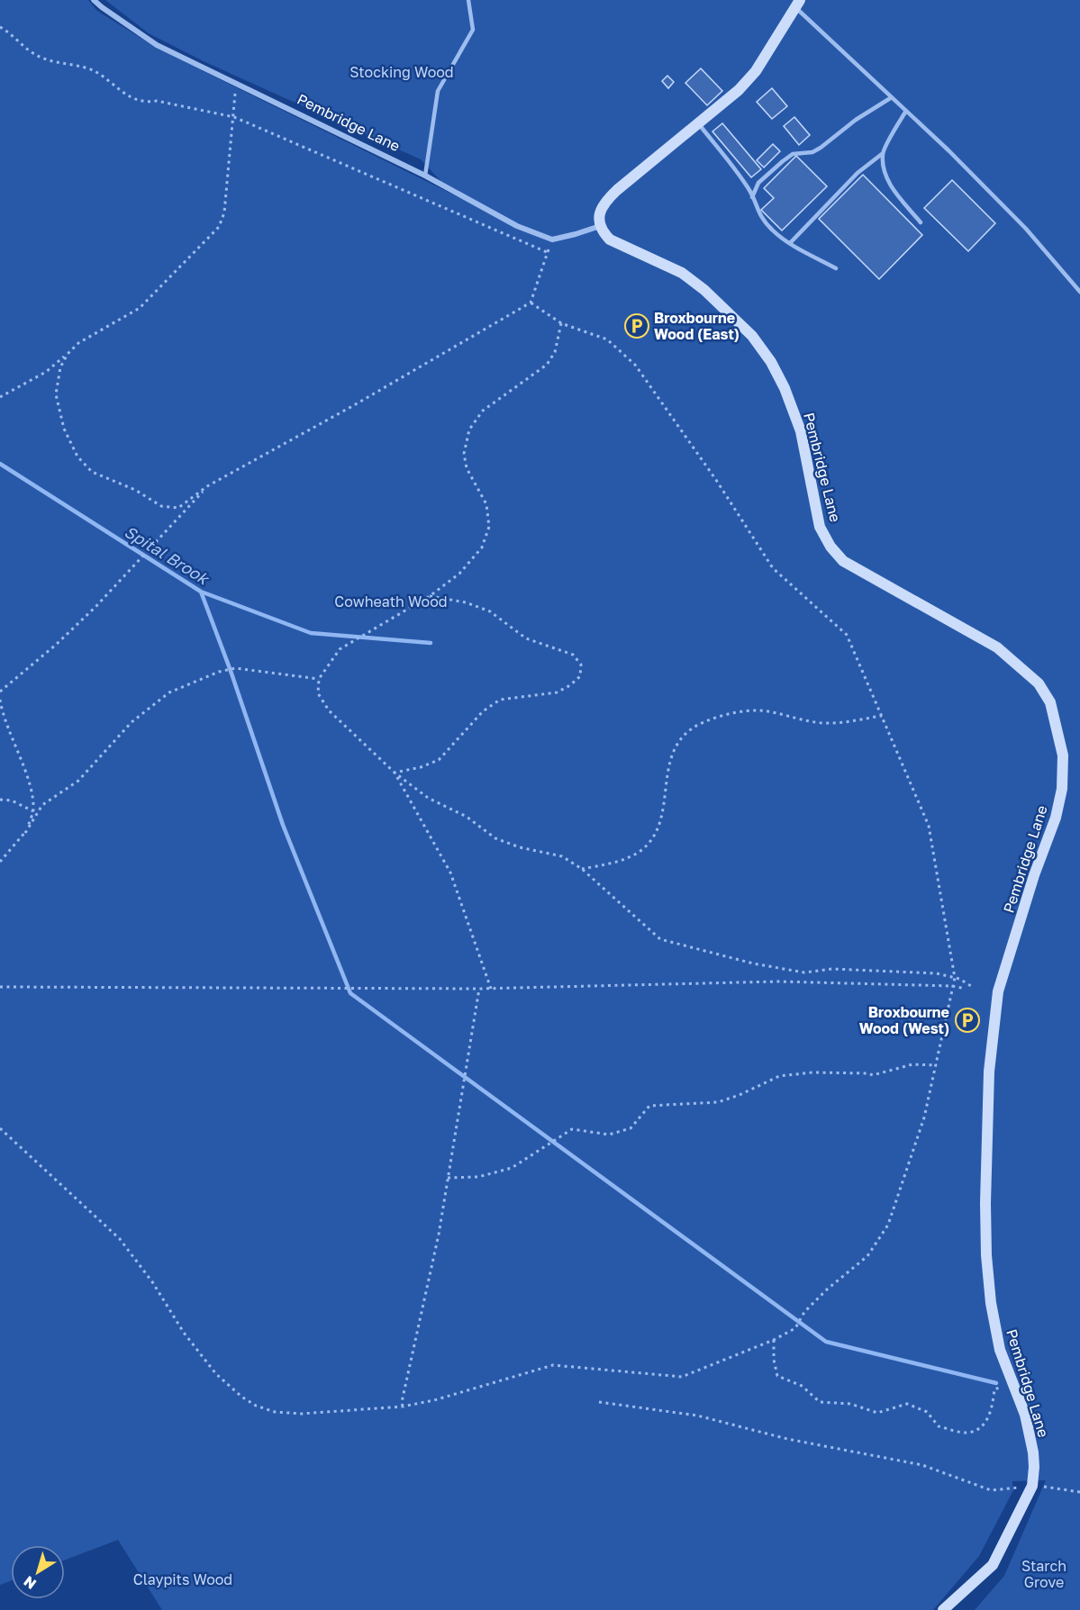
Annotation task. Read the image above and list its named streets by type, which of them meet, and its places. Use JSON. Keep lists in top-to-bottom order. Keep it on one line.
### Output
{"streets":{"street":["Pembridge Lane"]},"water":["Spital Brook"],"parks":["Stocking Wood","Cowheath Wood","Starch Grove","Claypits Wood"],"places":{"parking":["Broxbourne Wood (East)","Broxbourne Wood (West)"]},"north":"bottom left"}
